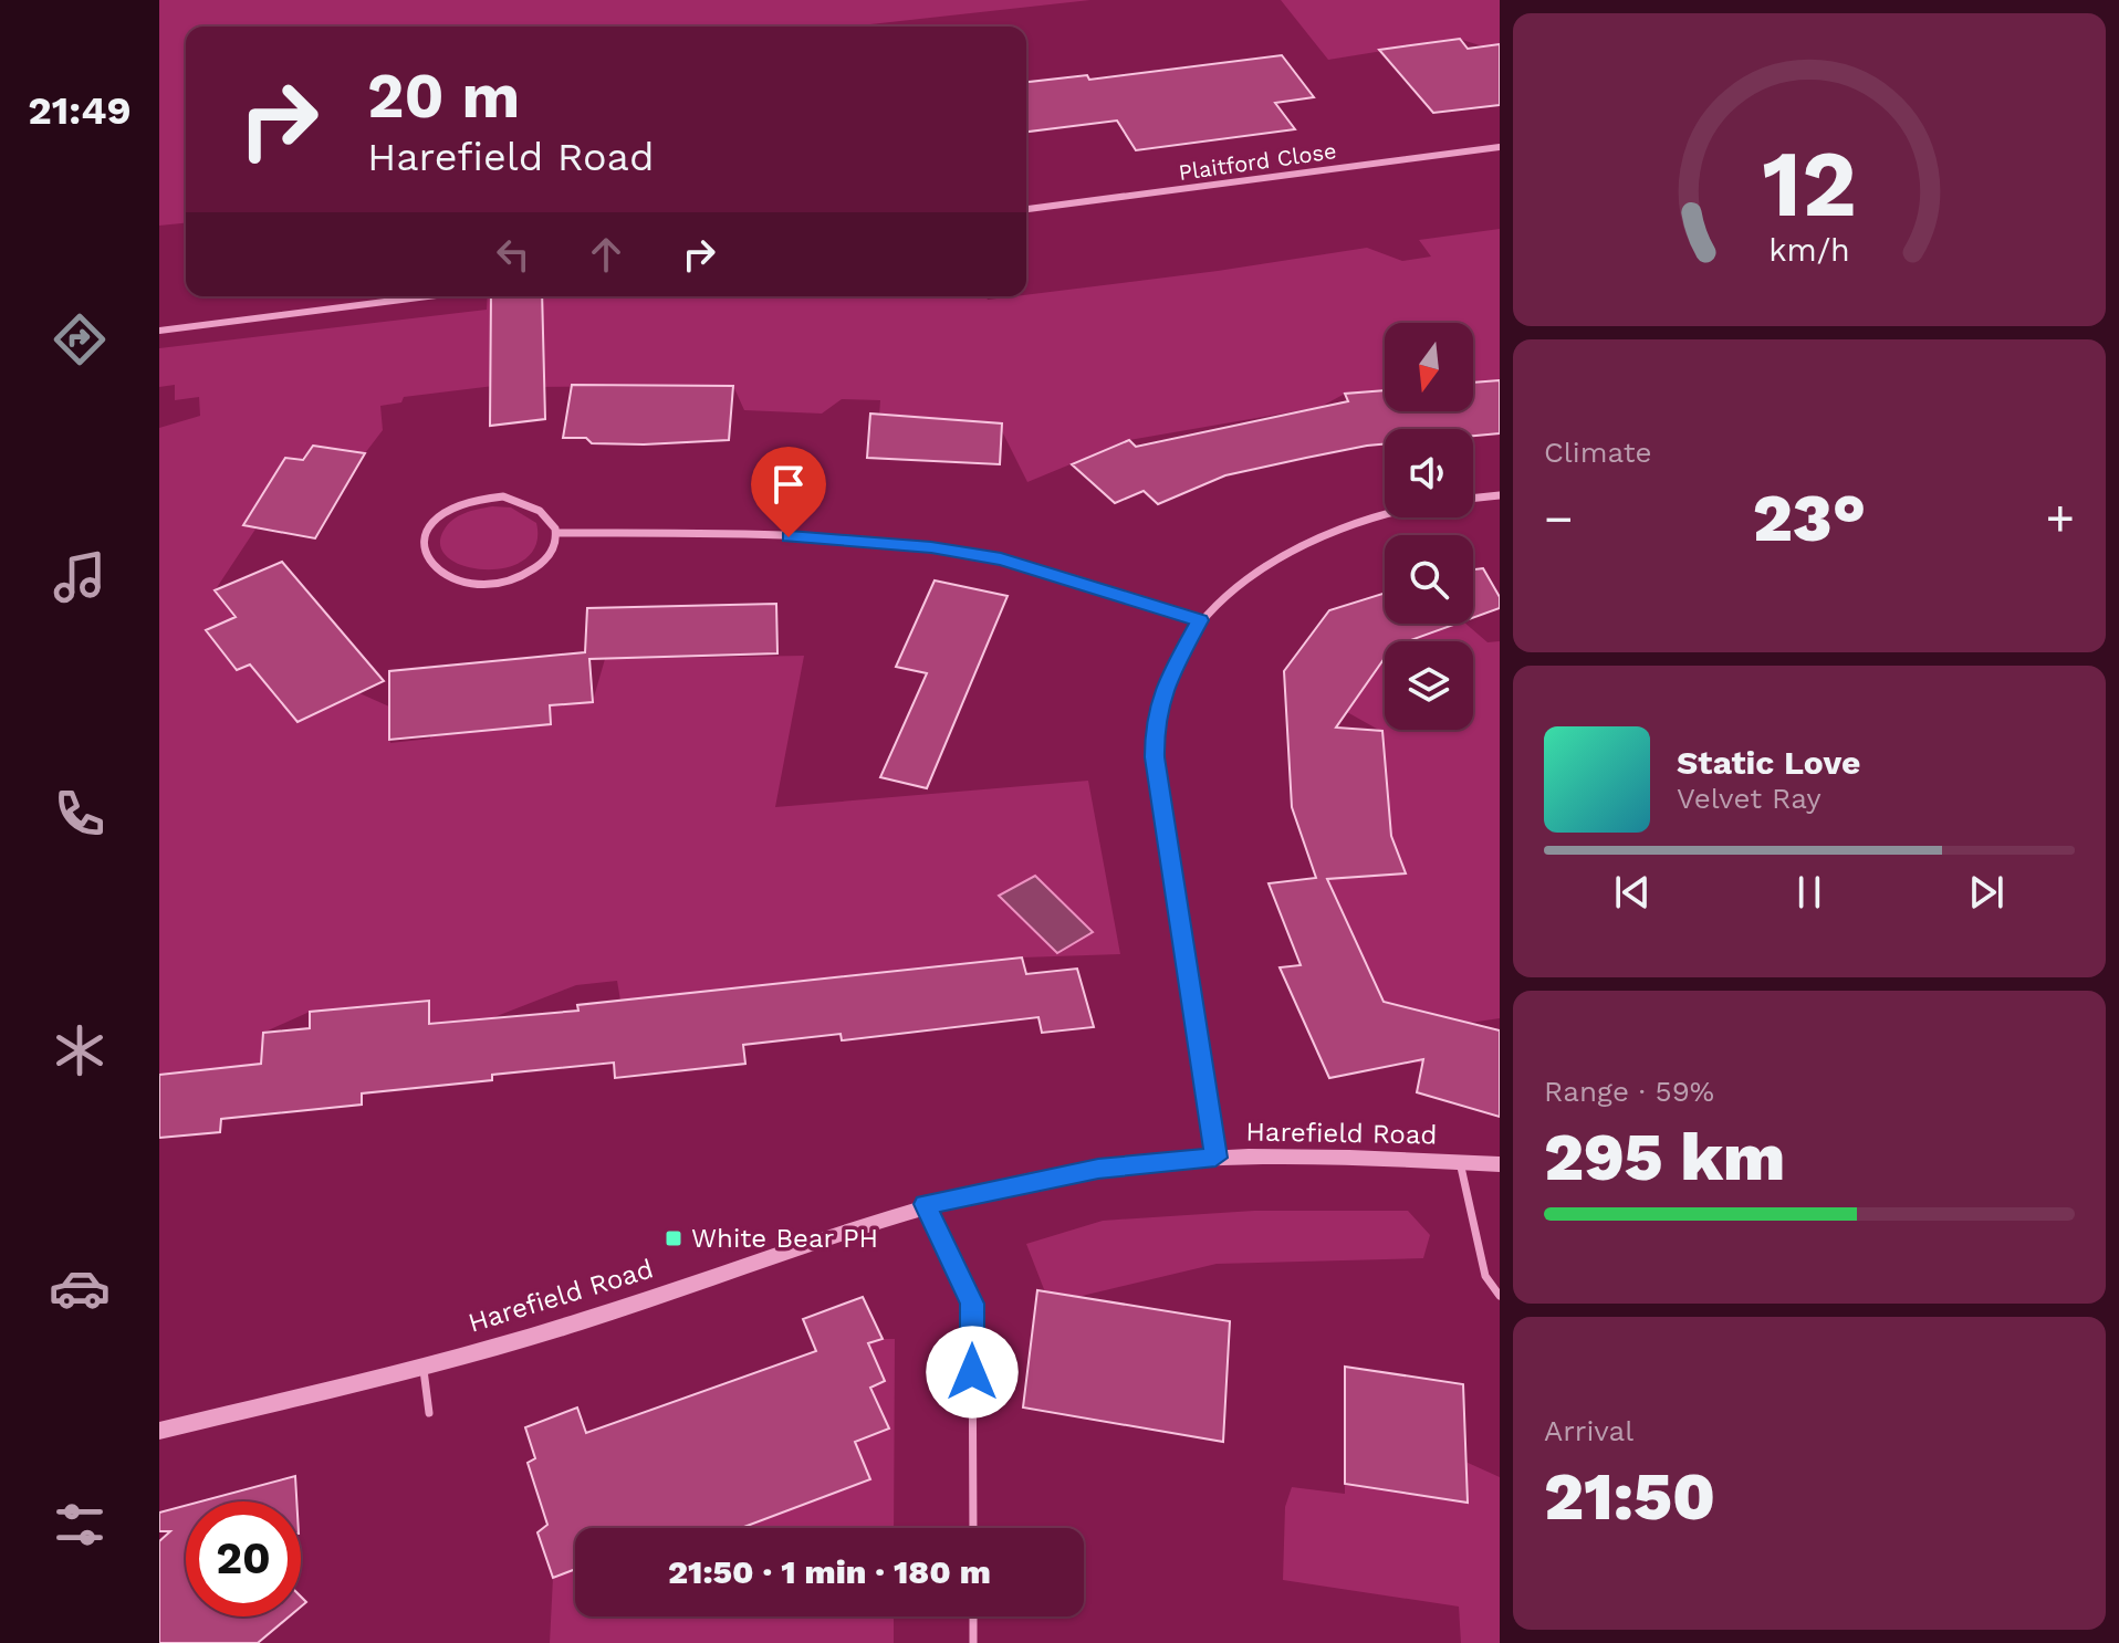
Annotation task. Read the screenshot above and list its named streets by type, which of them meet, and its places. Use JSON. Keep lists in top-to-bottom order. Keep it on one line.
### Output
{"streets":{"street":["Plaitford Close","Harefield Road"]},"places":{"transit":["White Bear PH"]},"north":"bottom","page":{"tabs":"21:49","turn":["20 m","Harefield Road"],"tile":["Climate",["Range · 59%","295 km"],["Arrival","21:50"]],"heat":["−","23°","+"],"song":["Static Love","Velvet Ray"],"limit":"20","trip":"21:50 · 1 min · 180 m","gauge":["12","km/h"]}}
